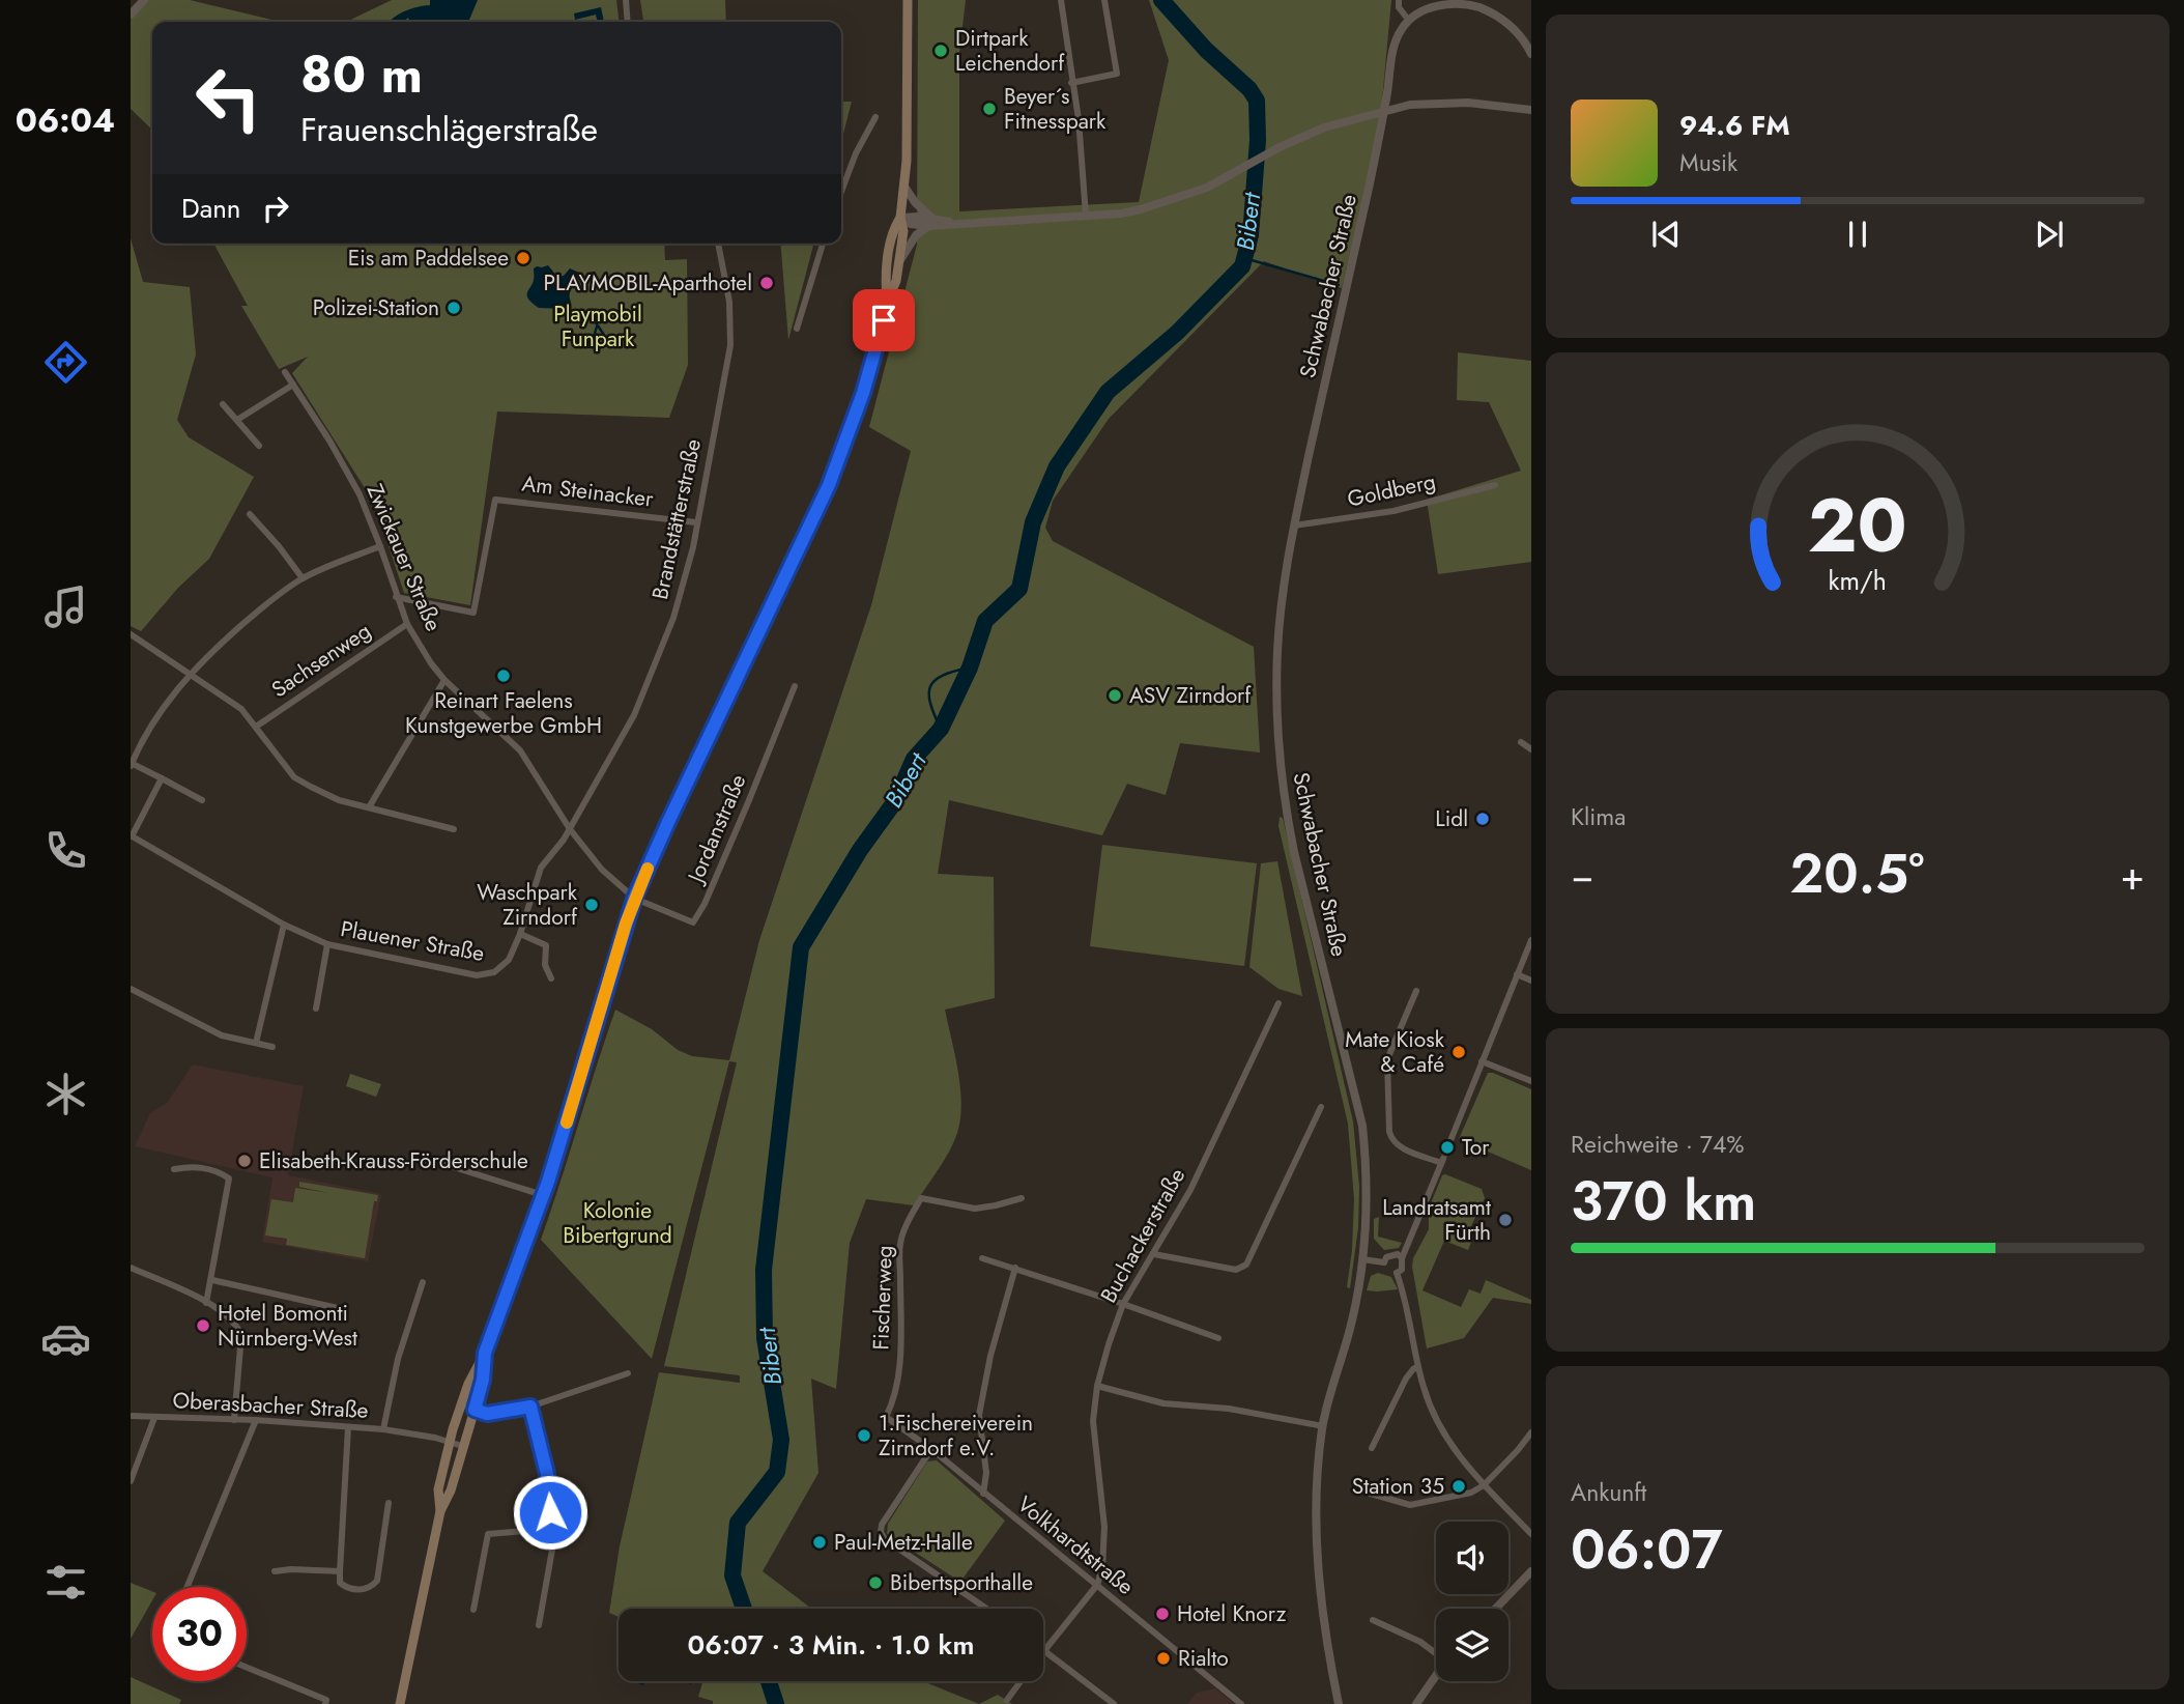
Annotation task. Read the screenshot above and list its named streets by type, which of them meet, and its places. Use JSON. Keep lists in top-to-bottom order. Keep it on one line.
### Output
{"streets":{"street":["Schwabacher Straße","Goldberg","Am Steinacker","Brandstätterstraße","Zwickauer Straße","Sachsenweg","Jordanstraße","Plauener Straße","Buchackerstraße","Fischerweg","Oberasbacher Straße","Volkhardtstraße"]},"crossings":[["Schwabacher Straße","Goldberg"],["Am Steinacker","Brandstätterstraße"],["Am Steinacker","Zwickauer Straße"],["Brandstätterstraße","Zwickauer Straße"],["Brandstätterstraße","Plauener Straße"],["Zwickauer Straße","Sachsenweg"],["Zwickauer Straße","Jordanstraße"],["Zwickauer Straße","Plauener Straße"],["Buchackerstraße","Volkhardtstraße"],["Fischerweg","Volkhardtstraße"]],"water":["Bibert"],"parks":["Playmobil Funpark","Kolonie Bibertgrund"],"places":["Dirtpark Leichendorf","Beyer´s Fitnesspark","Eis am Paddelsee","PLAYMOBIL-Aparthotel","Polizei-Station","Reinart Faelens Kunstgewerbe GmbH","ASV Zirndorf","Lidl","Waschpark Zirndorf","Mate Kiosk & Café","Tor","Elisabeth-Krauss-Förderschule","Landratsamt Fürth","Hotel Bomonti Nürnberg-West","1.Fischereiverein Zirndorf e.V.","Station 35","Paul-Metz-Halle","Bibertsporthalle","Hotel Knorz","Rialto"],"page":{"tabs":"06:04","turn":["80 m","Frauenschlägerstraße"],"song":["94.6 FM","Musik"],"then":"Dann","tile":["Klima",["Reichweite · 74%","370 km"],["Ankunft","06:07"]],"heat":["−","20.5°","+"],"limit":"30","trip":"06:07 · 3 Min. · 1.0 km","gauge":["20","km/h"]}}
